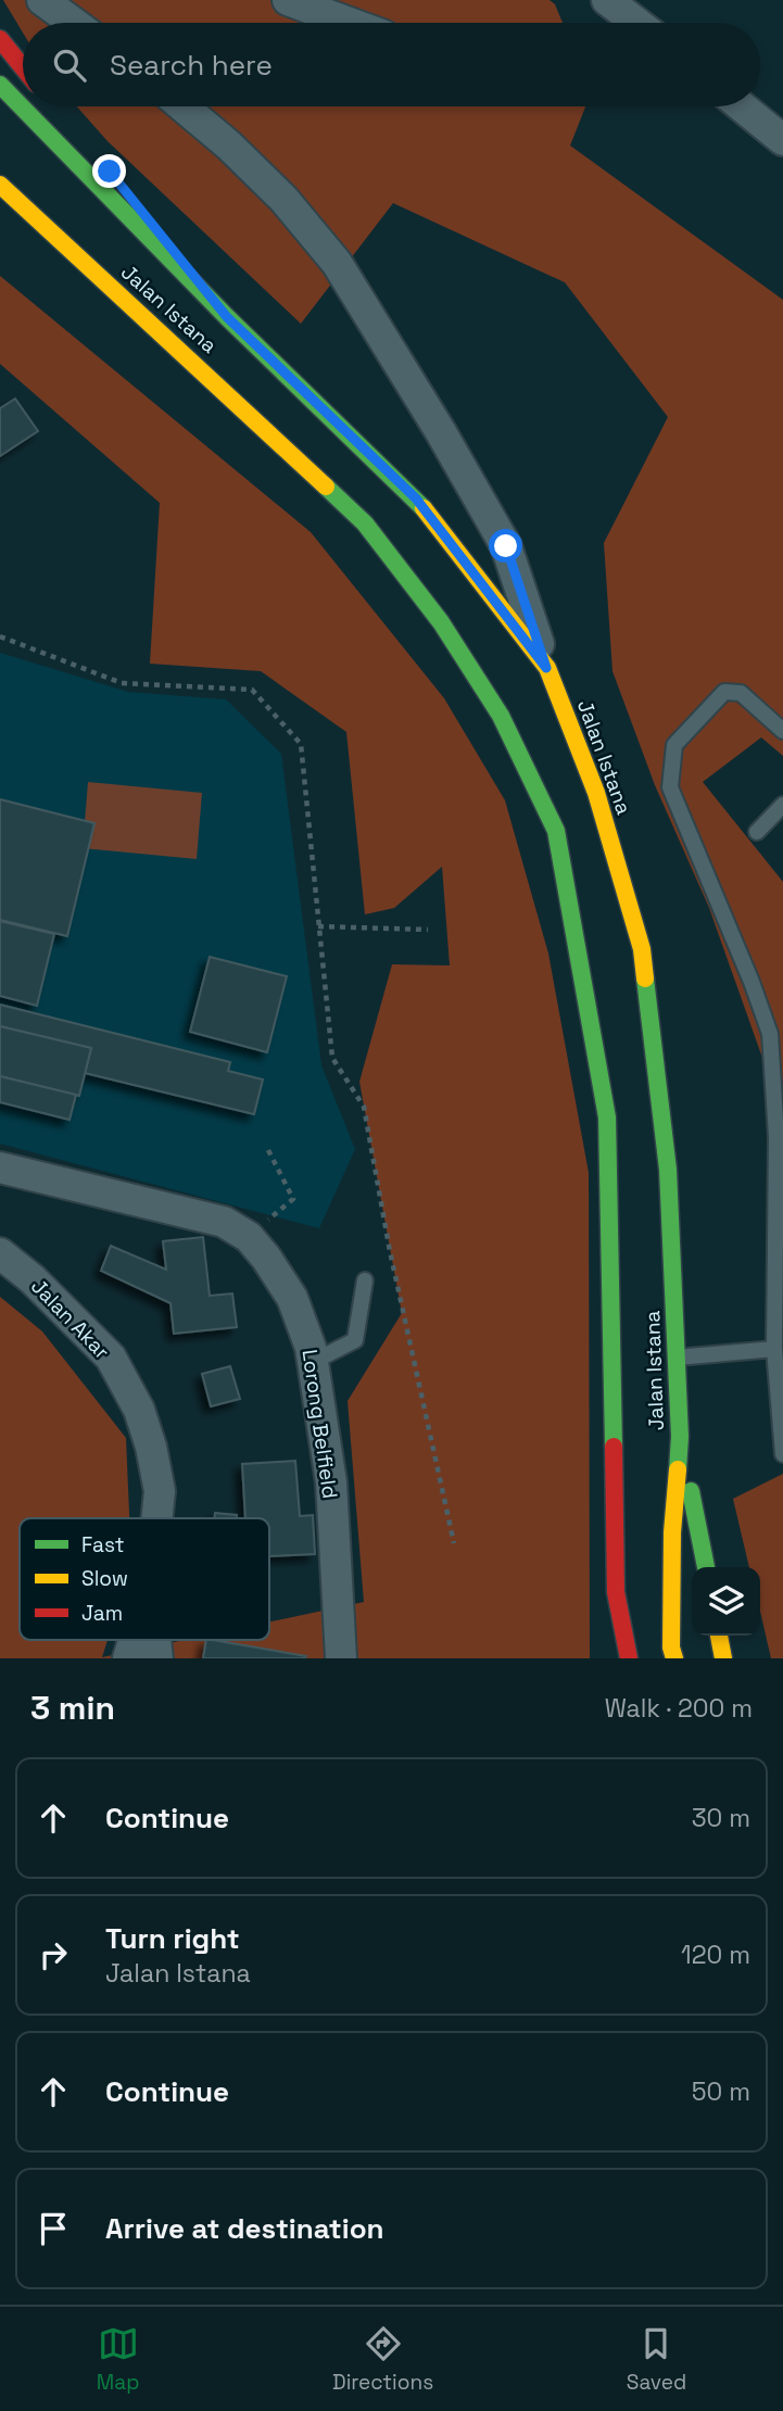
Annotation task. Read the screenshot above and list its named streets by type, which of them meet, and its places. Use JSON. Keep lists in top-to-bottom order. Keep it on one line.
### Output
{"streets":{"main road":["Jalan Istana"],"street":["Jalan Akar","Lorong Belfield"]},"legend":["Fast","Slow","Jam"],"page":{"search":"Search here","heading":["3 min","Walk · 200 m"],"list":[["Continue","30 m"],["Turn right","Jalan Istana","120 m"],["Continue","50 m"],"Arrive at destination"],"nav":["Map","Directions","Saved"]}}
